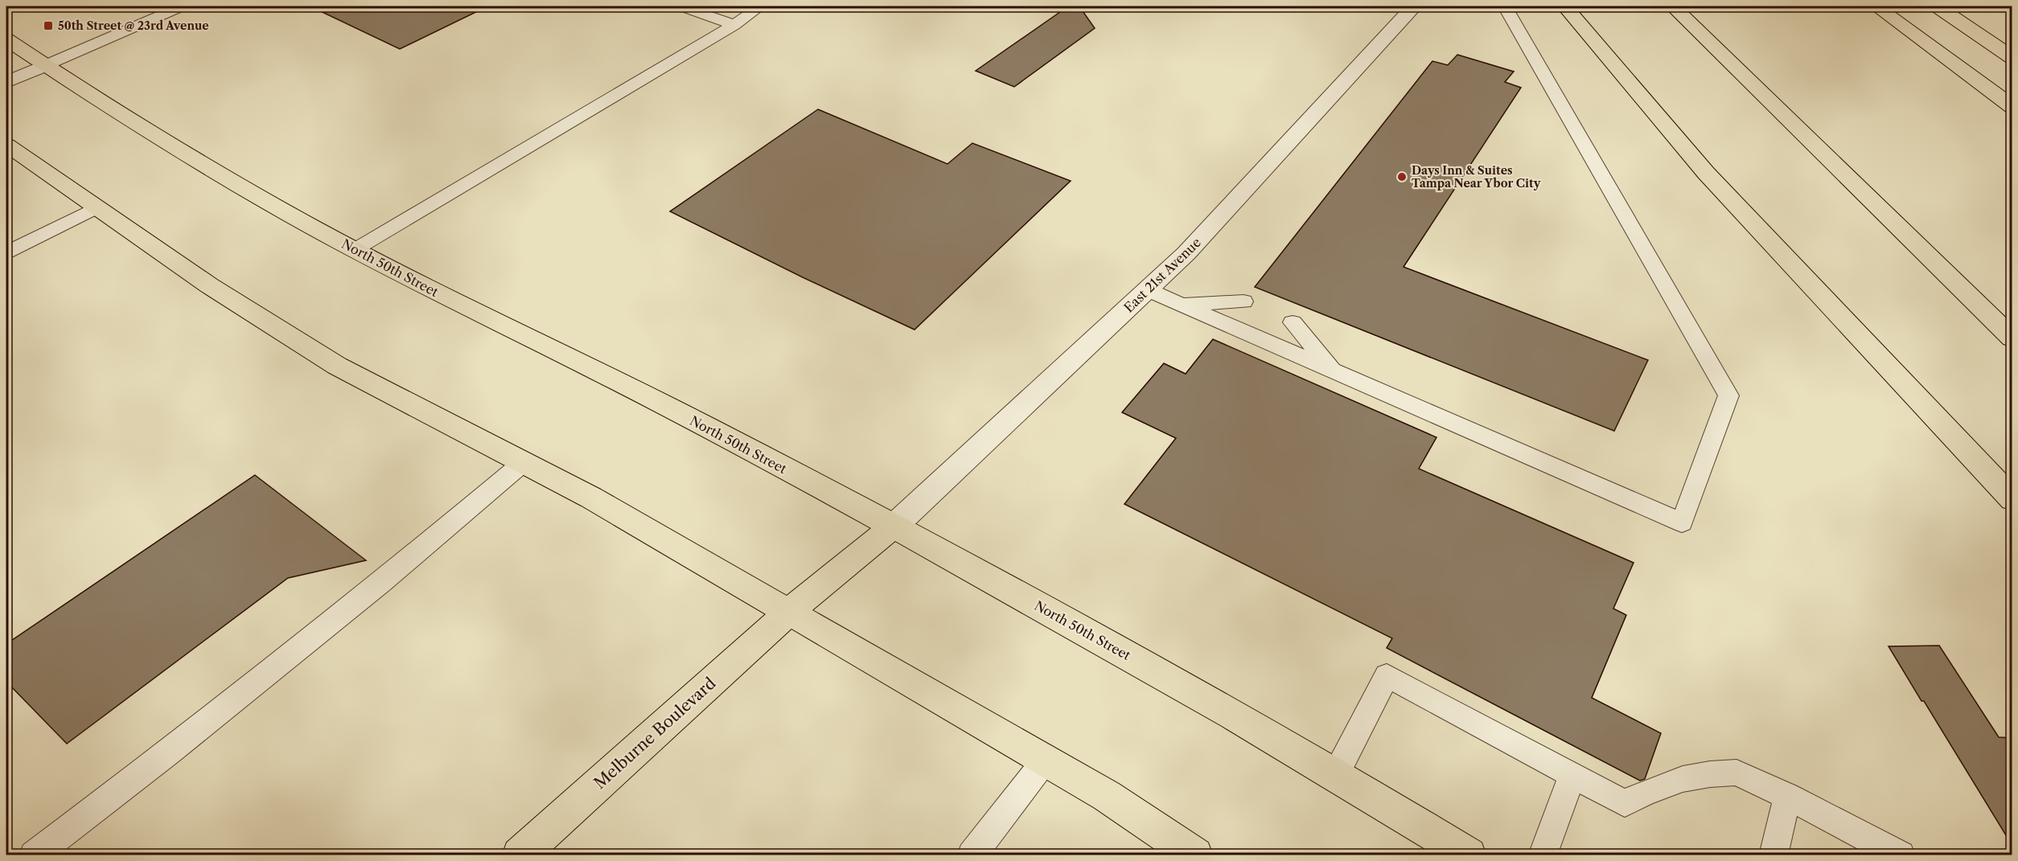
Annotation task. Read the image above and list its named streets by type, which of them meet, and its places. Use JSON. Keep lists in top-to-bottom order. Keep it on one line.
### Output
{"streets":{"main road":["North 50th Street","Melburne Boulevard"],"street":["East 21st Avenue"]},"crossings":[["North 50th Street","East 21st Avenue"],["North 50th Street","Melburne Boulevard"],["East 21st Avenue","Melburne Boulevard"]],"places":{"transit":["50th Street @ 23rd Avenue"],"other":["Days Inn & Suites Tampa Near Ybor City"]}}
